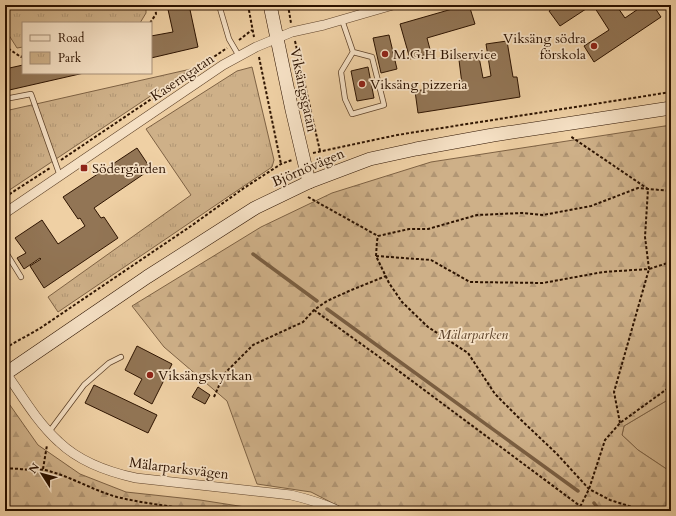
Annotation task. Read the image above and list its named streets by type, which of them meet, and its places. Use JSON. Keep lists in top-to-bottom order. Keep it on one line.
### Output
{"streets":{"main road":["Viksängsgatan","Björnövägen"],"street":["Kaserngatan","Mälarparksvägen"]},"crossings":[["Kaserngatan","Viksängsgatan"],["Viksängsgatan","Björnövägen"],["Björnövägen","Mälarparksvägen"]],"parks":["Mälarparken"],"places":{"other":["Viksäng södra förskola","M.G.H Bilservice","Viksäng pizzeria","Viksängskyrkan"],"transit":["Södergården"]},"legend":["Road","Park"],"north":"top left"}
